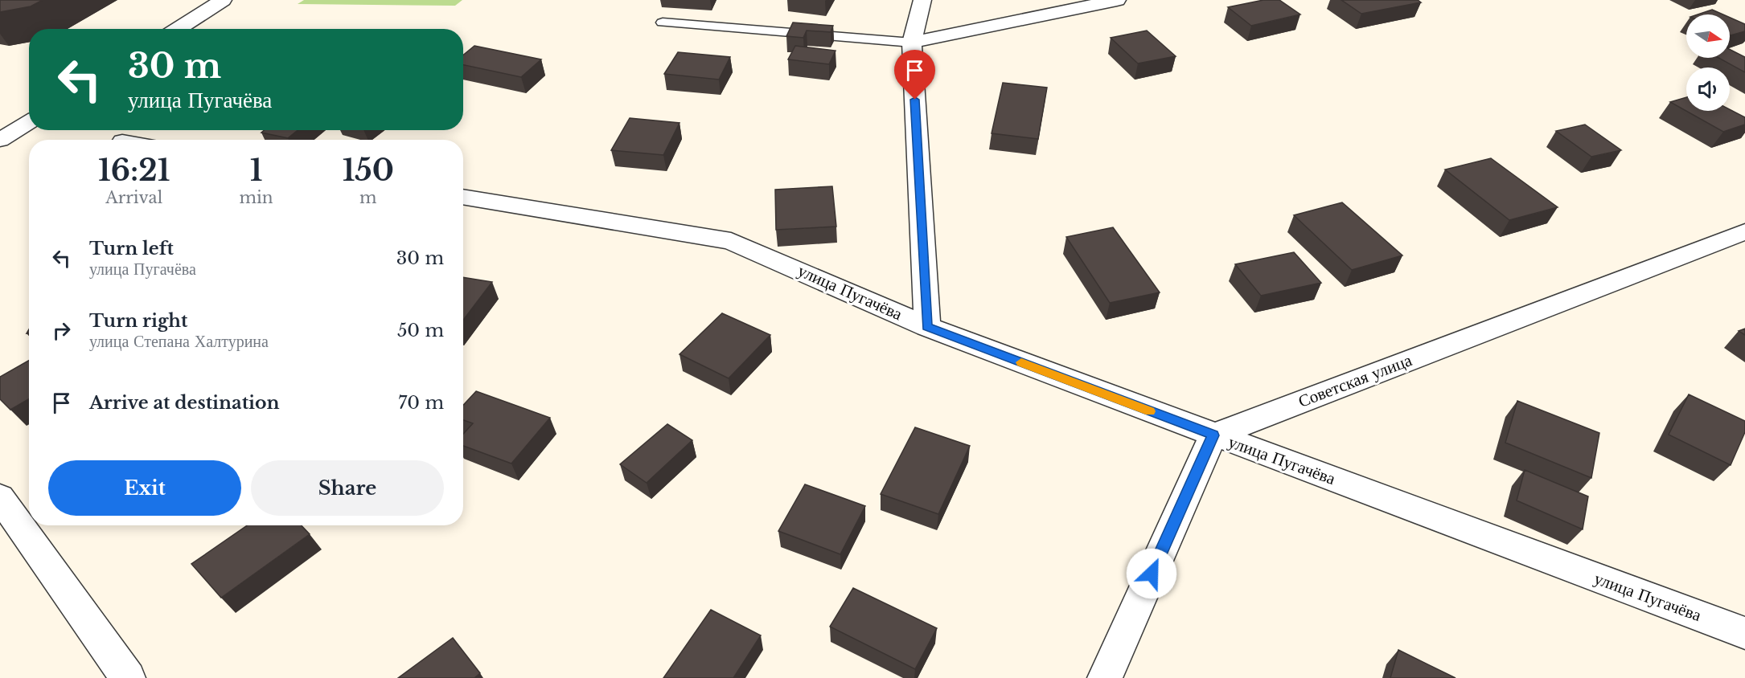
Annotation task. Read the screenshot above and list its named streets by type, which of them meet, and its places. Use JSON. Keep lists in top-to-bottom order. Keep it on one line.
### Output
{"streets":{"street":["улица Пугачёва","Советская улица"]},"crossings":[["улица Пугачёва","Советская улица"]],"north":"right","page":{"turn":["30 m","улица Пугачёва"],"eta":["16:21","Arrival","1","min","150","m"],"list":[{"name":"Turn left","note":"улица Пугачёва","value":"30 m"},{"name":"Turn right","note":"улица Степана Халтурина","value":"50 m"},{"name":"Arrive at destination","value":"70 m"}],"buttons":["Exit","Share"]}}
